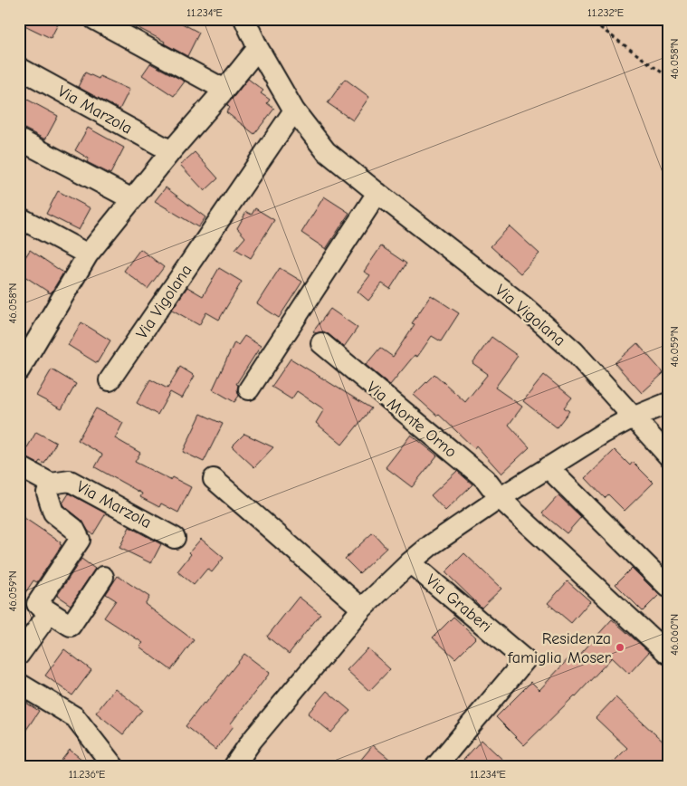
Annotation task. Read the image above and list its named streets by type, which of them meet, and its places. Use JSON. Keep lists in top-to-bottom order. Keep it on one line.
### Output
{"streets":{"street":["Via Marzola","Via Vigolana","Via Monte Orno","Via Graberi"]},"crossings":[["Via Vigolana","Via Graberi"],["Via Monte Orno","Via Graberi"]],"places":["Residenza famiglia Moser"],"coordinates":["11.234°E","11.232°E","46.058°N","46.059°N","46.060°N","11.236°E"]}
